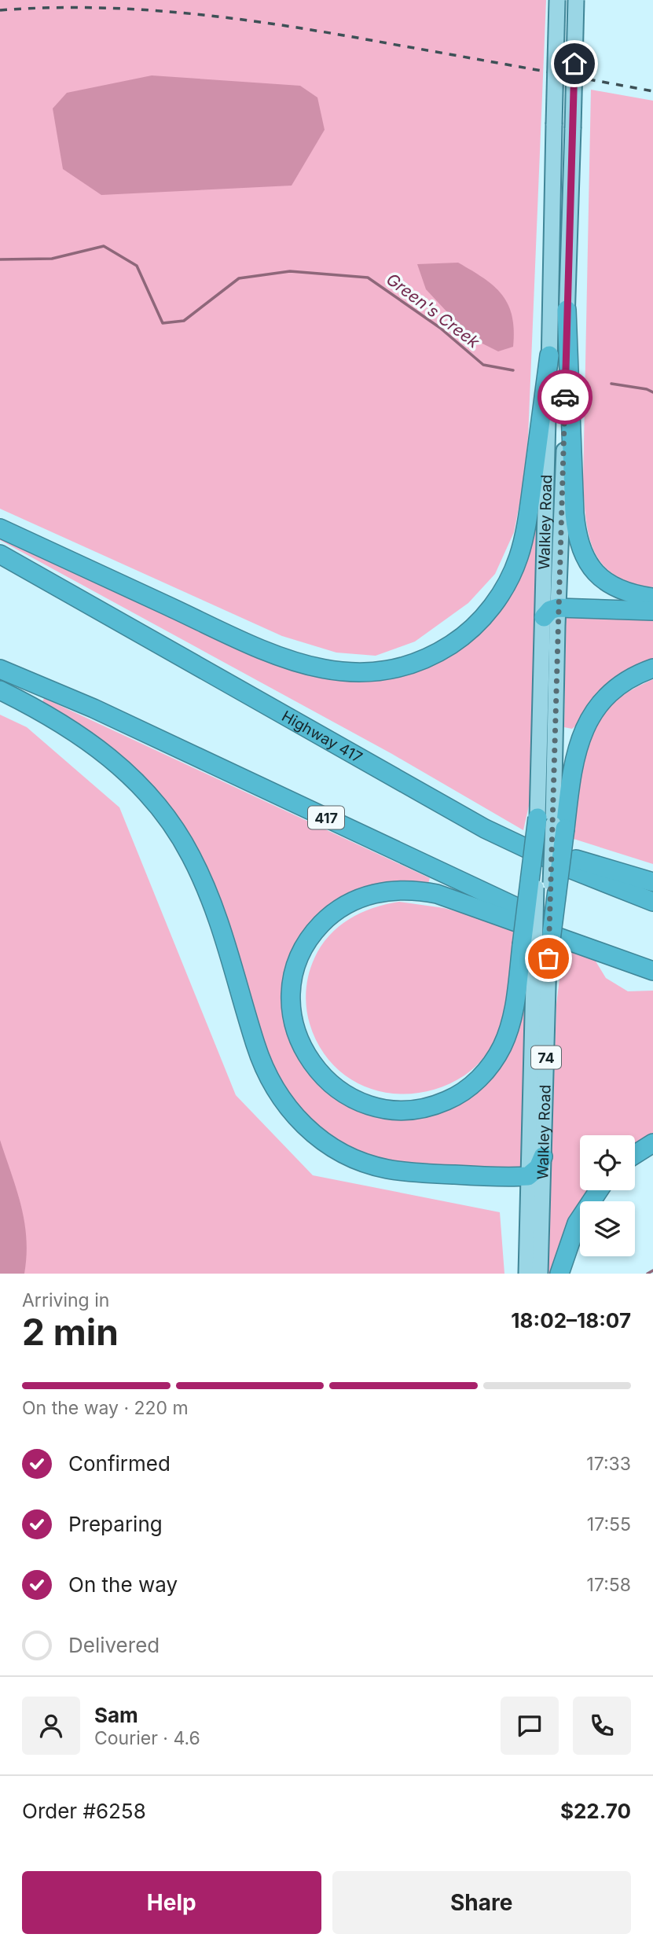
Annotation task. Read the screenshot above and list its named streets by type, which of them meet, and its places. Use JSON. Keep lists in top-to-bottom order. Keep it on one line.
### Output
{"streets":{"highway":["Highway 417","417"],"main road":["Walkley Road","74"]},"water":["Green's Creek"],"page":{"heading":["2 min","Arriving in","18:02–18:07"],"panel":["Sam","Courier · 4.6","Order #6258","$22.70"],"bar":"On the way · 220 m","list":[["Confirmed","17:33"],["Preparing","17:55"],["On the way","17:58"],"Delivered"],"buttons":["Help","Share"]}}
